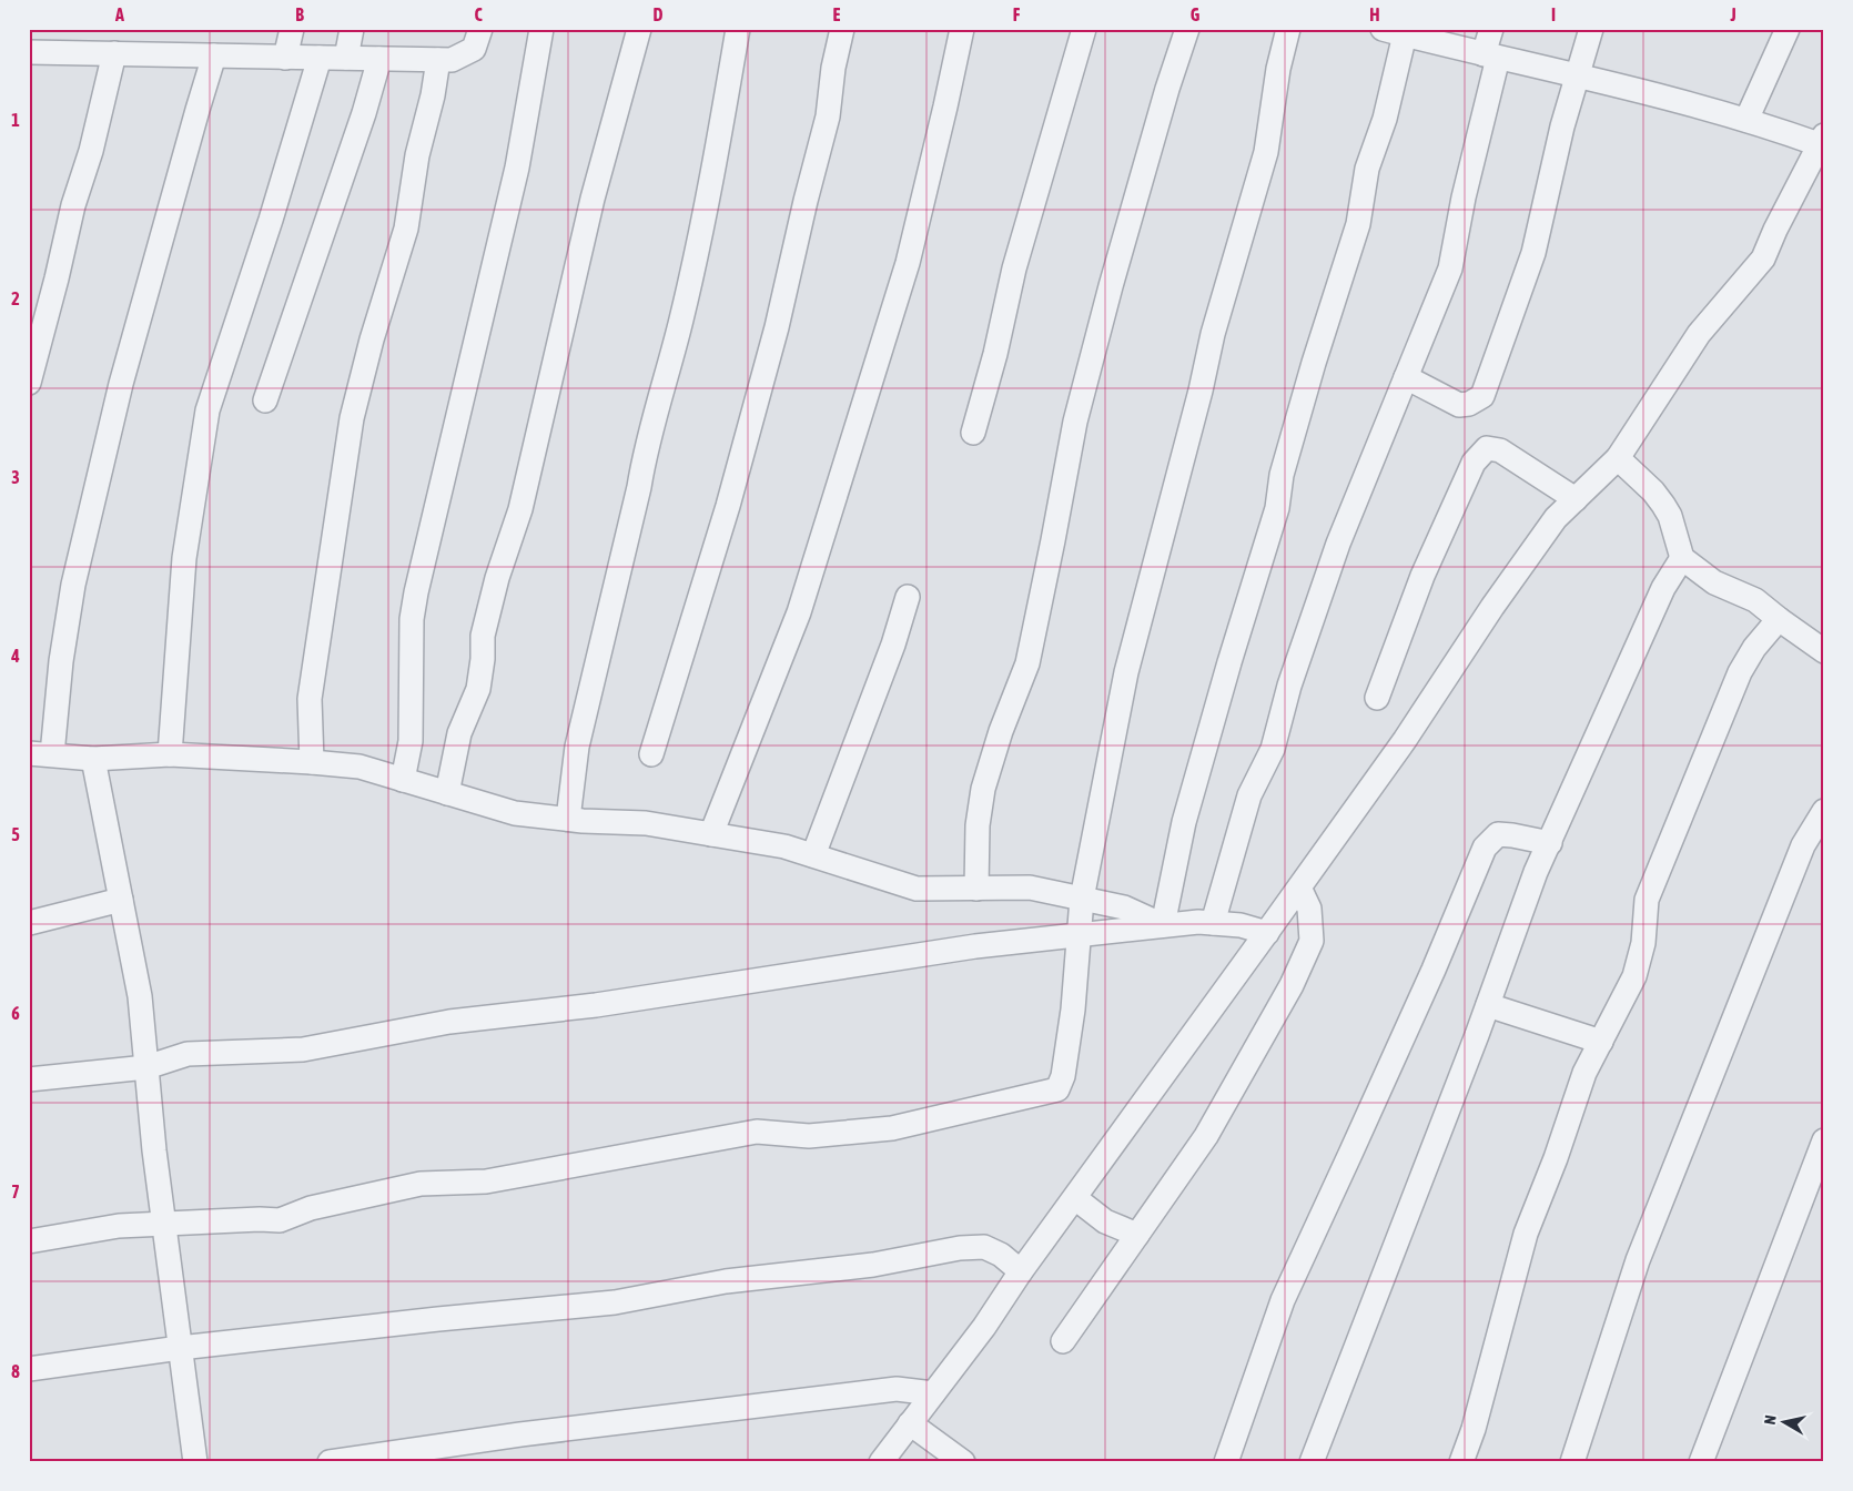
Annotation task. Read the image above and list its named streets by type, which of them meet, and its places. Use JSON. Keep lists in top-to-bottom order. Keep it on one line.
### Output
{"north":"left","grid":{"columns":["A","B","C","D","E","F","G","H","I","J"],"rows":["1","2","3","4","5","6","7","8"]}}
